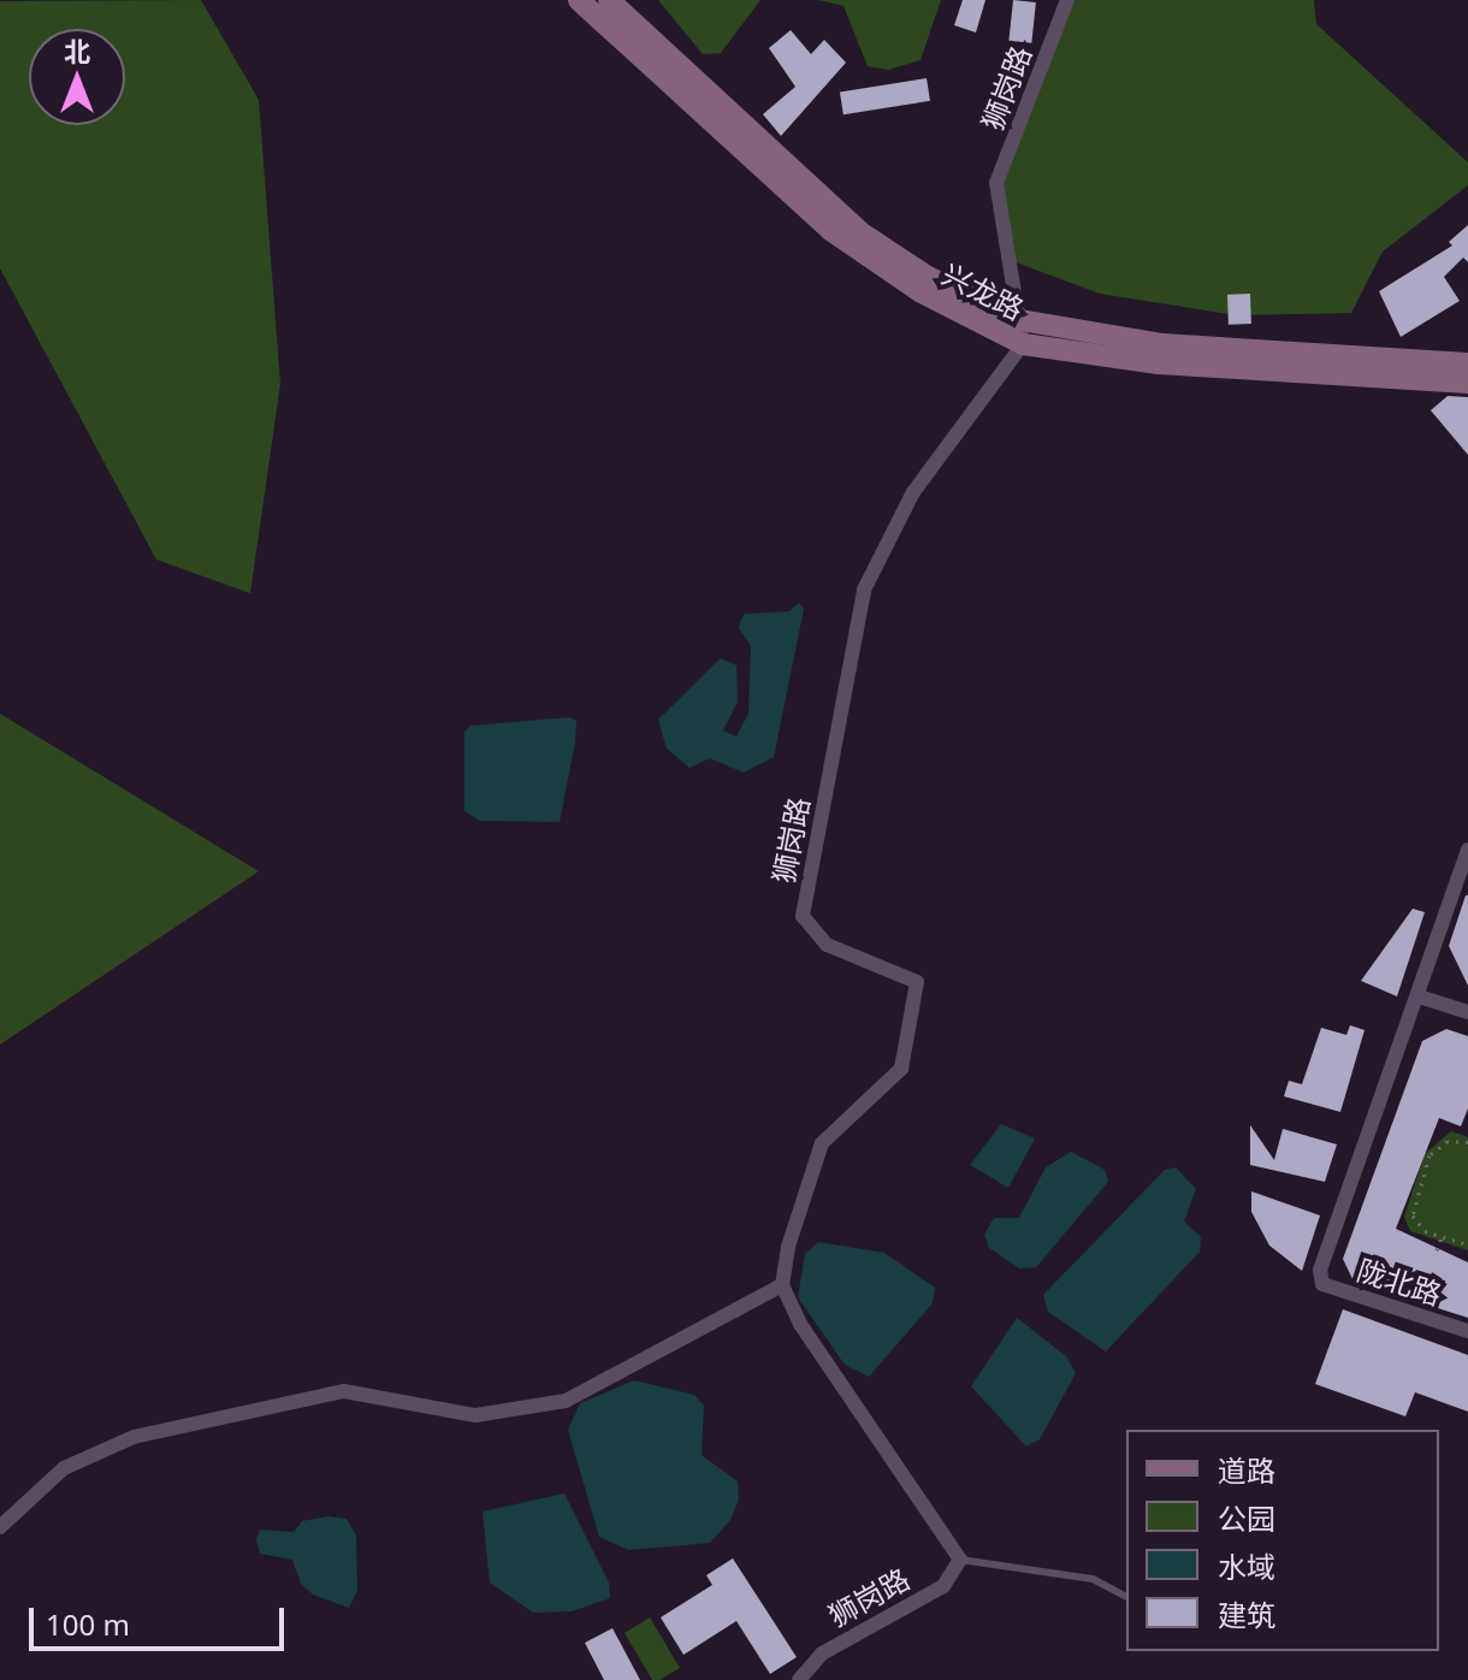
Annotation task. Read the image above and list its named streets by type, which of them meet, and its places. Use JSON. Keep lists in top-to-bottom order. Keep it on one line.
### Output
{"streets":{"main road":["兴龙路"],"street":["狮岗路","陇北路"]},"crossings":[["狮岗路","兴龙路"]],"legend":["道路","公园","水域","建筑"],"scale_bar":"100 m","north":"top"}
